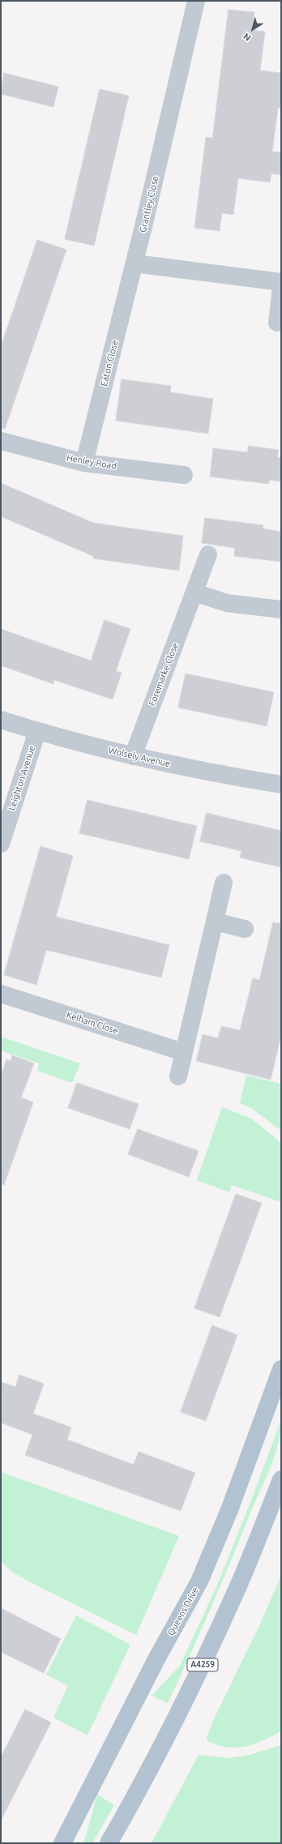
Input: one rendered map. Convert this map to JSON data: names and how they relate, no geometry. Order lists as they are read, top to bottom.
{
  "streets": {
    "main road": ["Queens Drive", "A4259"],
    "street": [
      "Grantley Close",
      "Eaton Close",
      "Henley Road",
      "Foremarke Close",
      "Wolsely Avenue",
      "Leighton Avenue",
      "Kelham Close"
    ]
  },
  "crossings": [
    ["Grantley Close", "Eaton Close"],
    ["Eaton Close", "Henley Road"],
    ["Foremarke Close", "Wolsely Avenue"],
    ["Wolsely Avenue", "Leighton Avenue"]
  ],
  "north": "bottom left"
}
